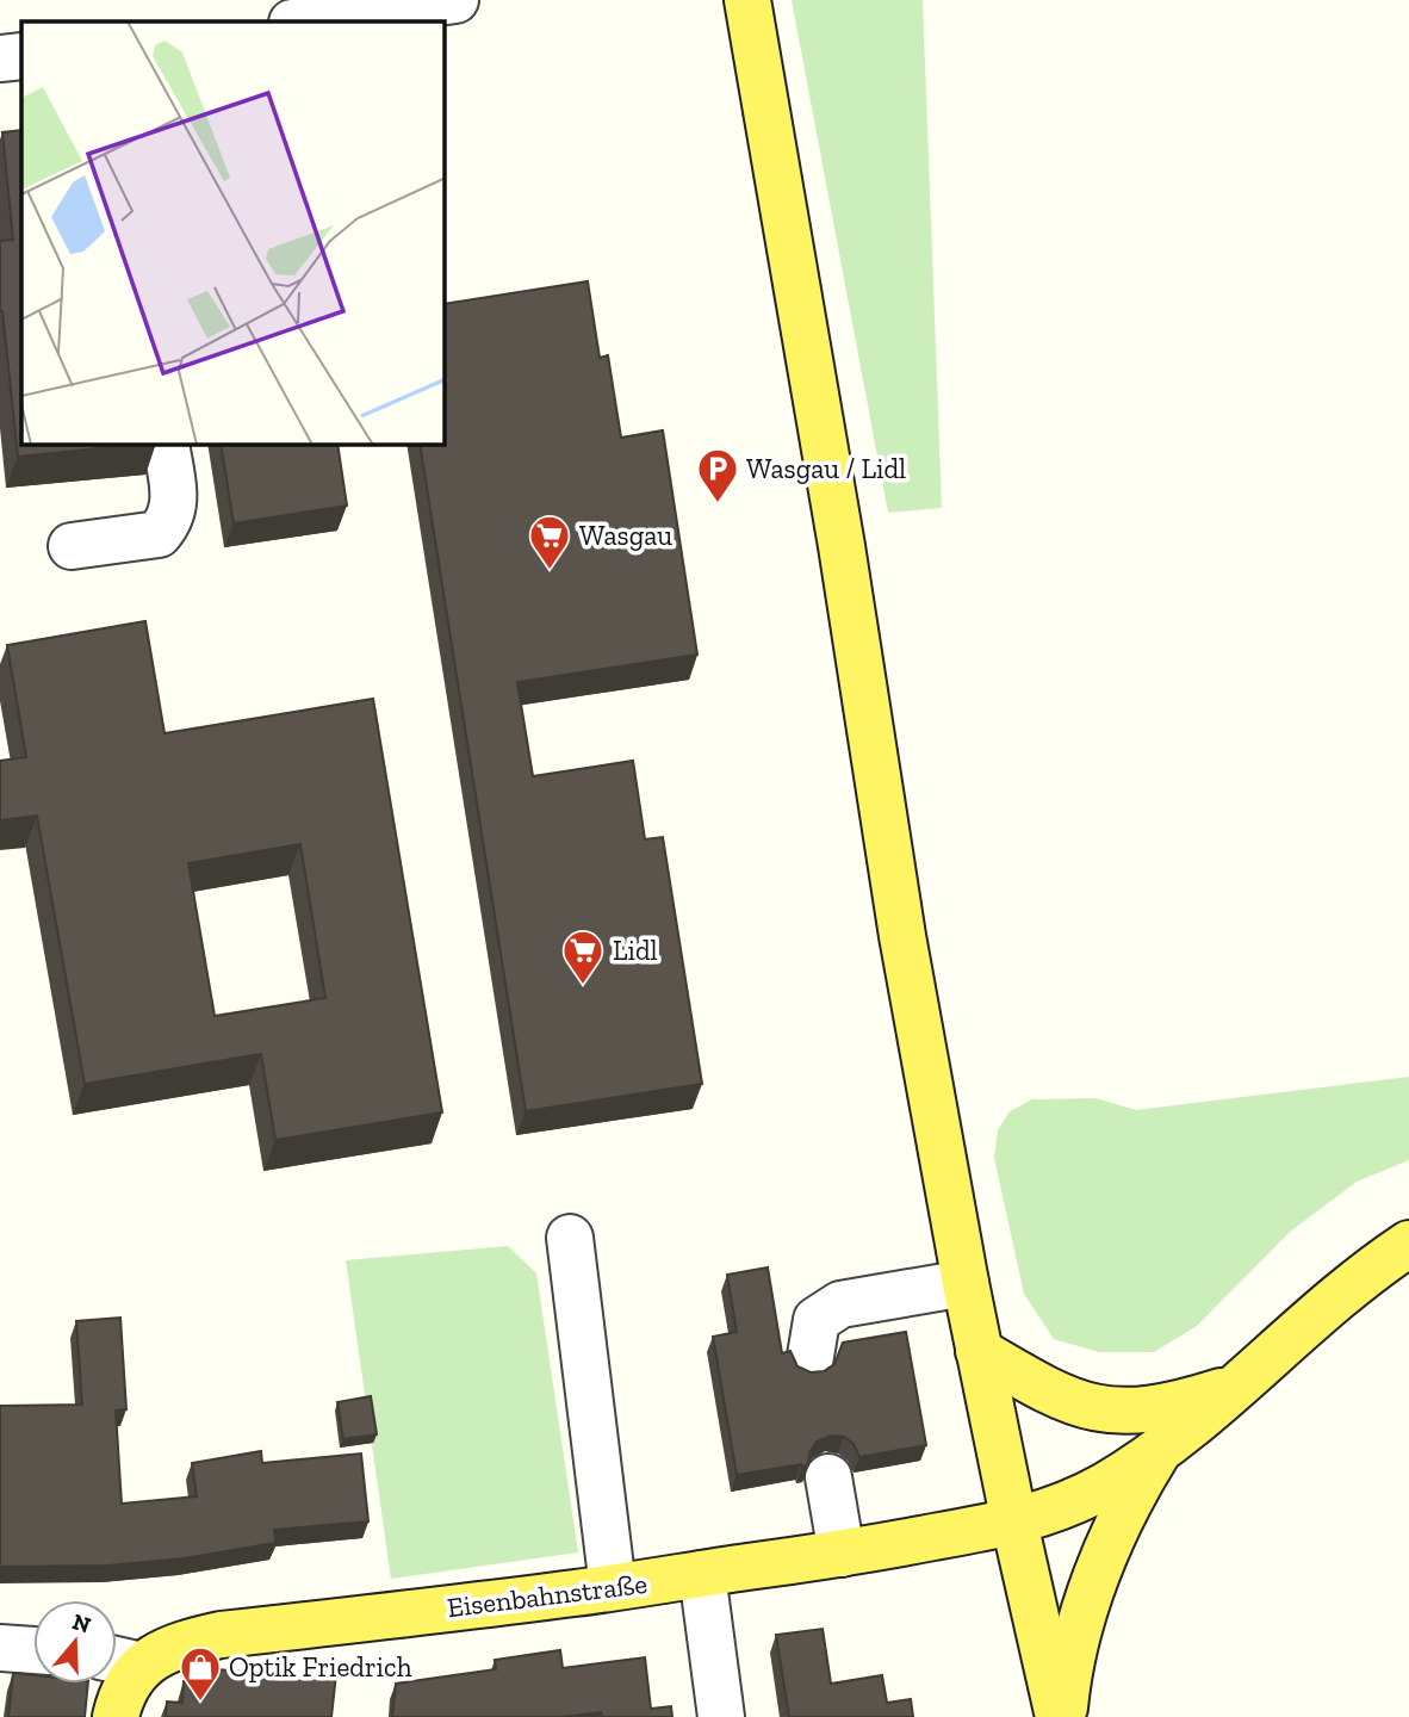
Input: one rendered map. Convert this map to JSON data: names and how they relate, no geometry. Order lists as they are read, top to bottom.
{
  "streets": {
    "main road": ["Eisenbahnstraße"]
  },
  "places": {
    "parking": ["Wasgau / Lidl"],
    "supermarket": ["Wasgau", "Lidl"],
    "shop": ["Optik Friedrich"]
  },
  "north": "top"
}
